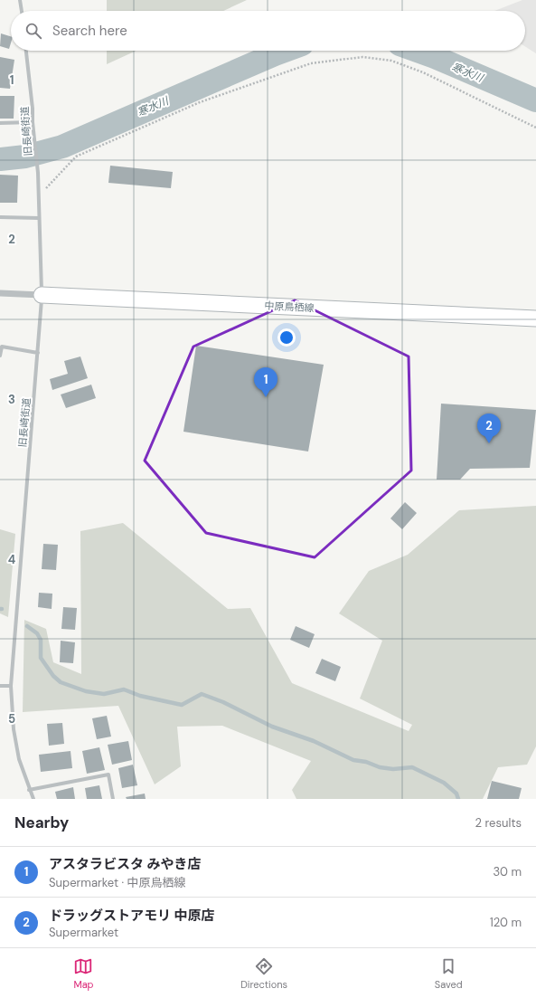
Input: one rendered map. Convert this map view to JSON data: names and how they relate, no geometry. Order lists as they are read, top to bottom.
{
  "streets": {
    "main road": ["中原鳥栖線"],
    "street": ["旧長崎街道"]
  },
  "crossings": [
    ["旧長崎街道", "中原鳥栖線"]
  ],
  "water": ["寒水川"],
  "page": {
    "search": "Search here",
    "pins": ["1", "2"],
    "heading": ["Nearby", "2 results"],
    "list": [
      {
        "mark": "1",
        "name": "アスタラビスタ みやき店",
        "note": "Supermarket · 中原鳥栖線",
        "value": "30 m"
      },
      {
        "mark": "2",
        "name": "ドラッグストアモリ 中原店",
        "note": "Supermarket",
        "value": "120 m"
      }
    ],
    "nav": ["Map", "Directions", "Saved"]
  },
  "grid": {
    "rows": [
      "1",
      "2",
      "3",
      "4",
      "5"
    ]
  }
}
